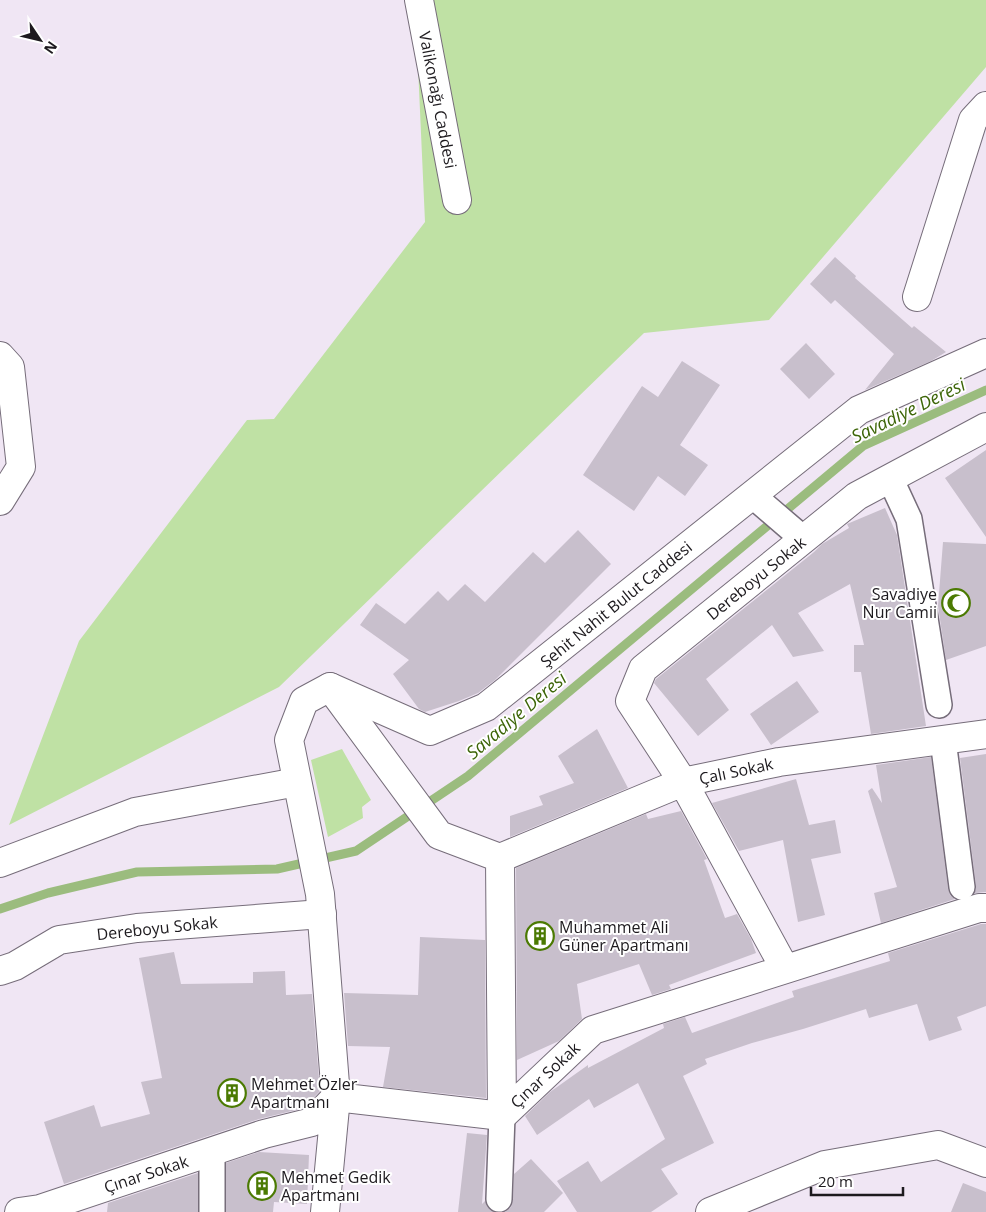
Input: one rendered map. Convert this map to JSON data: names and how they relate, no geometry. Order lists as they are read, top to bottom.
{
  "streets": {
    "street": [
      "Valikonağı Caddesi",
      "Dereboyu Sokak",
      "Şehit Nahit Bulut Caddesi",
      "Çalı Sokak",
      "Çınar Sokak"
    ]
  },
  "crossings": [
    ["Dereboyu Sokak", "Çalı Sokak"]
  ],
  "water": ["Savadiye Deresi"],
  "places": {
    "mosque": ["Savadiye Nur Camii"],
    "building": ["Muhammet Ali Güner Apartmanı", "Mehmet Özler Apartmanı", "Mehmet Gedik Apartmanı"]
  },
  "scale_bar": "20 m",
  "north": "bottom right"
}
